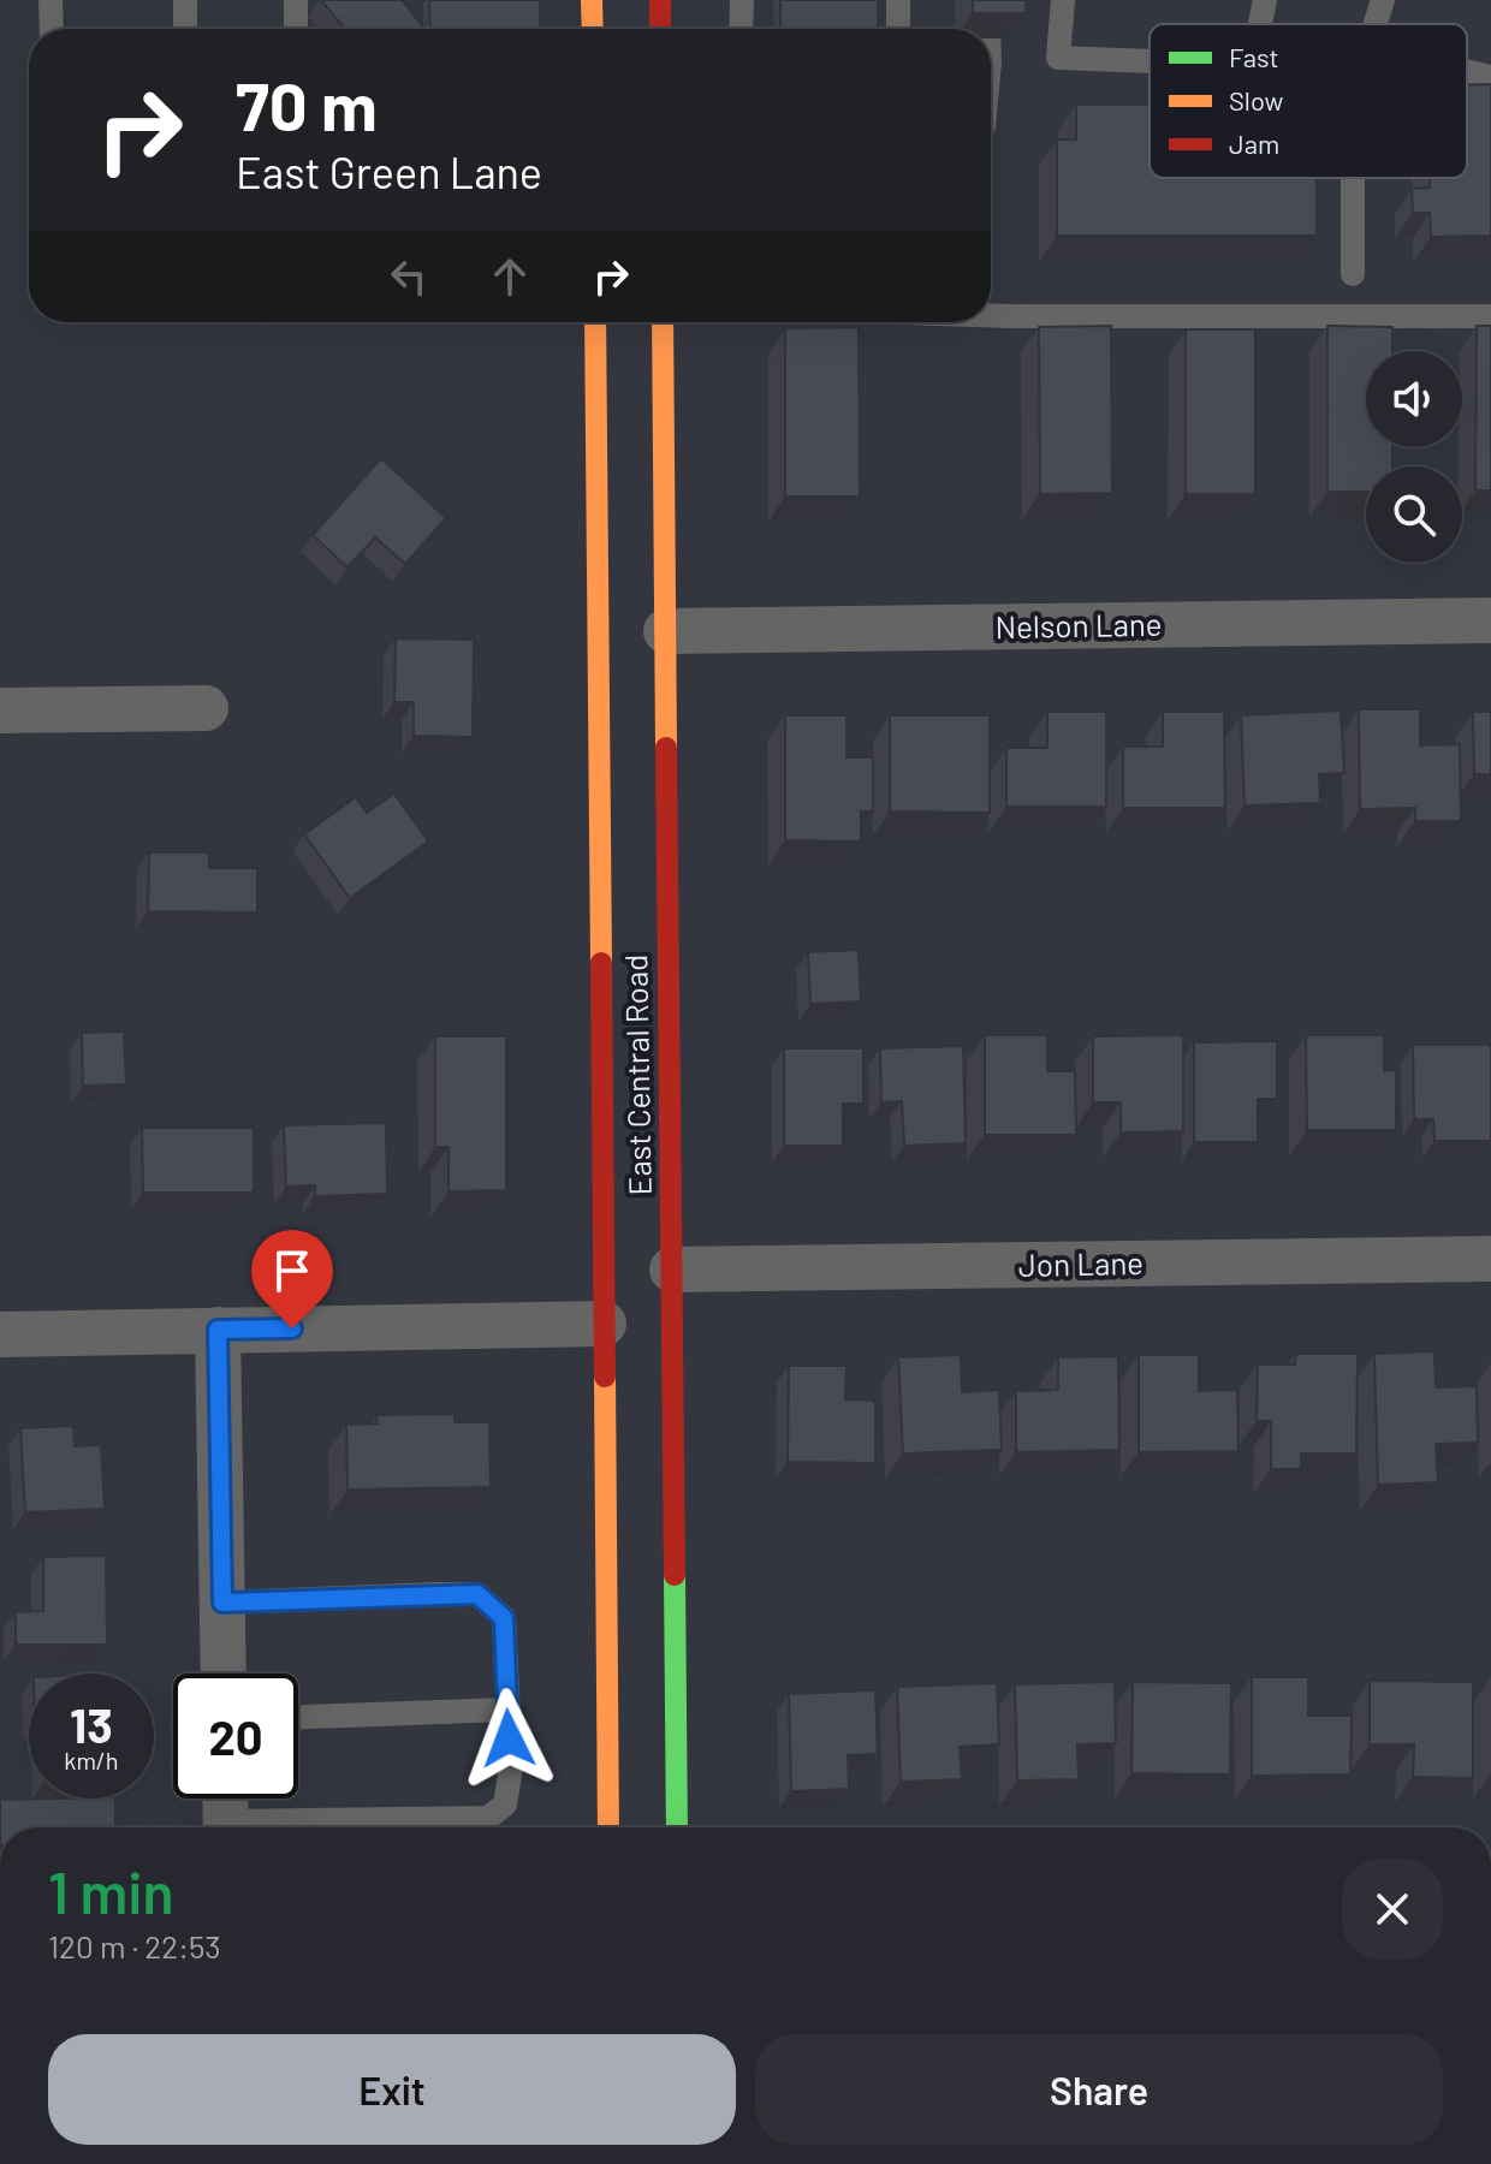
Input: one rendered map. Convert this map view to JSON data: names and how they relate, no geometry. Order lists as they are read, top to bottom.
{
  "streets": {
    "main road": ["East Central Road"],
    "street": ["Nelson Lane", "Jon Lane"]
  },
  "crossings": [
    ["Nelson Lane", "East Central Road"],
    ["East Central Road", "Jon Lane"]
  ],
  "legend": ["Fast", "Slow", "Jam"],
  "page": {
    "turn": ["70 m", "East Green Lane"],
    "speed": "13 km/h",
    "limit": "20",
    "heading": ["1 min", "120 m · 22:53"],
    "buttons": ["Exit", "Share"]
  }
}
